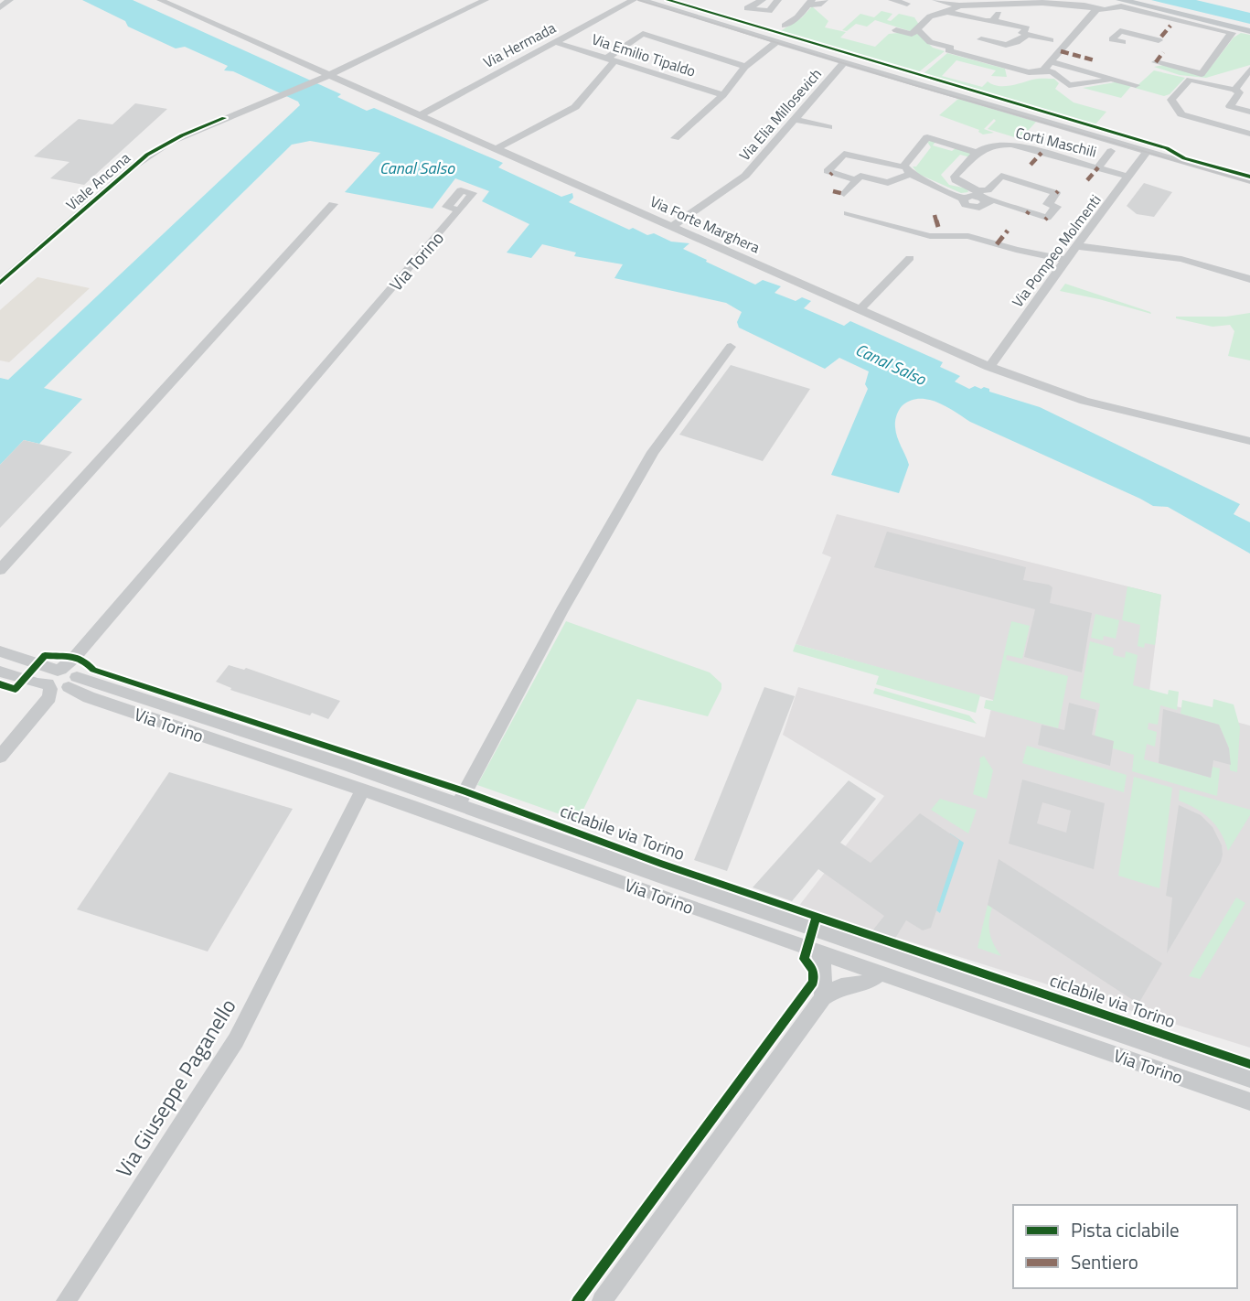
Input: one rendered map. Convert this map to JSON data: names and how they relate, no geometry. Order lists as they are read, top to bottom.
{
  "streets": {
    "street": [
      "Via Hermada",
      "Via Emilio Tipaldo",
      "Via Elia Millosevich",
      "Corti Maschili",
      "Viale Ancona",
      "Via Forte Marghera",
      "Via Pompeo Molmenti",
      "Via Torino",
      "Via Giuseppe Paganello"
    ],
    "cycle path": ["ciclabile via Torino"]
  },
  "crossings": [
    ["Via Hermada", "Via Emilio Tipaldo"],
    ["Via Hermada", "Via Forte Marghera"],
    ["Via Elia Millosevich", "Via Forte Marghera"],
    ["Corti Maschili", "Via Pompeo Molmenti"],
    ["Viale Ancona", "Via Forte Marghera"],
    ["Via Forte Marghera", "Via Pompeo Molmenti"],
    ["Via Torino", "Via Giuseppe Paganello"]
  ],
  "water": ["Canal Salso"],
  "legend": ["Pista ciclabile", "Sentiero"]
}
